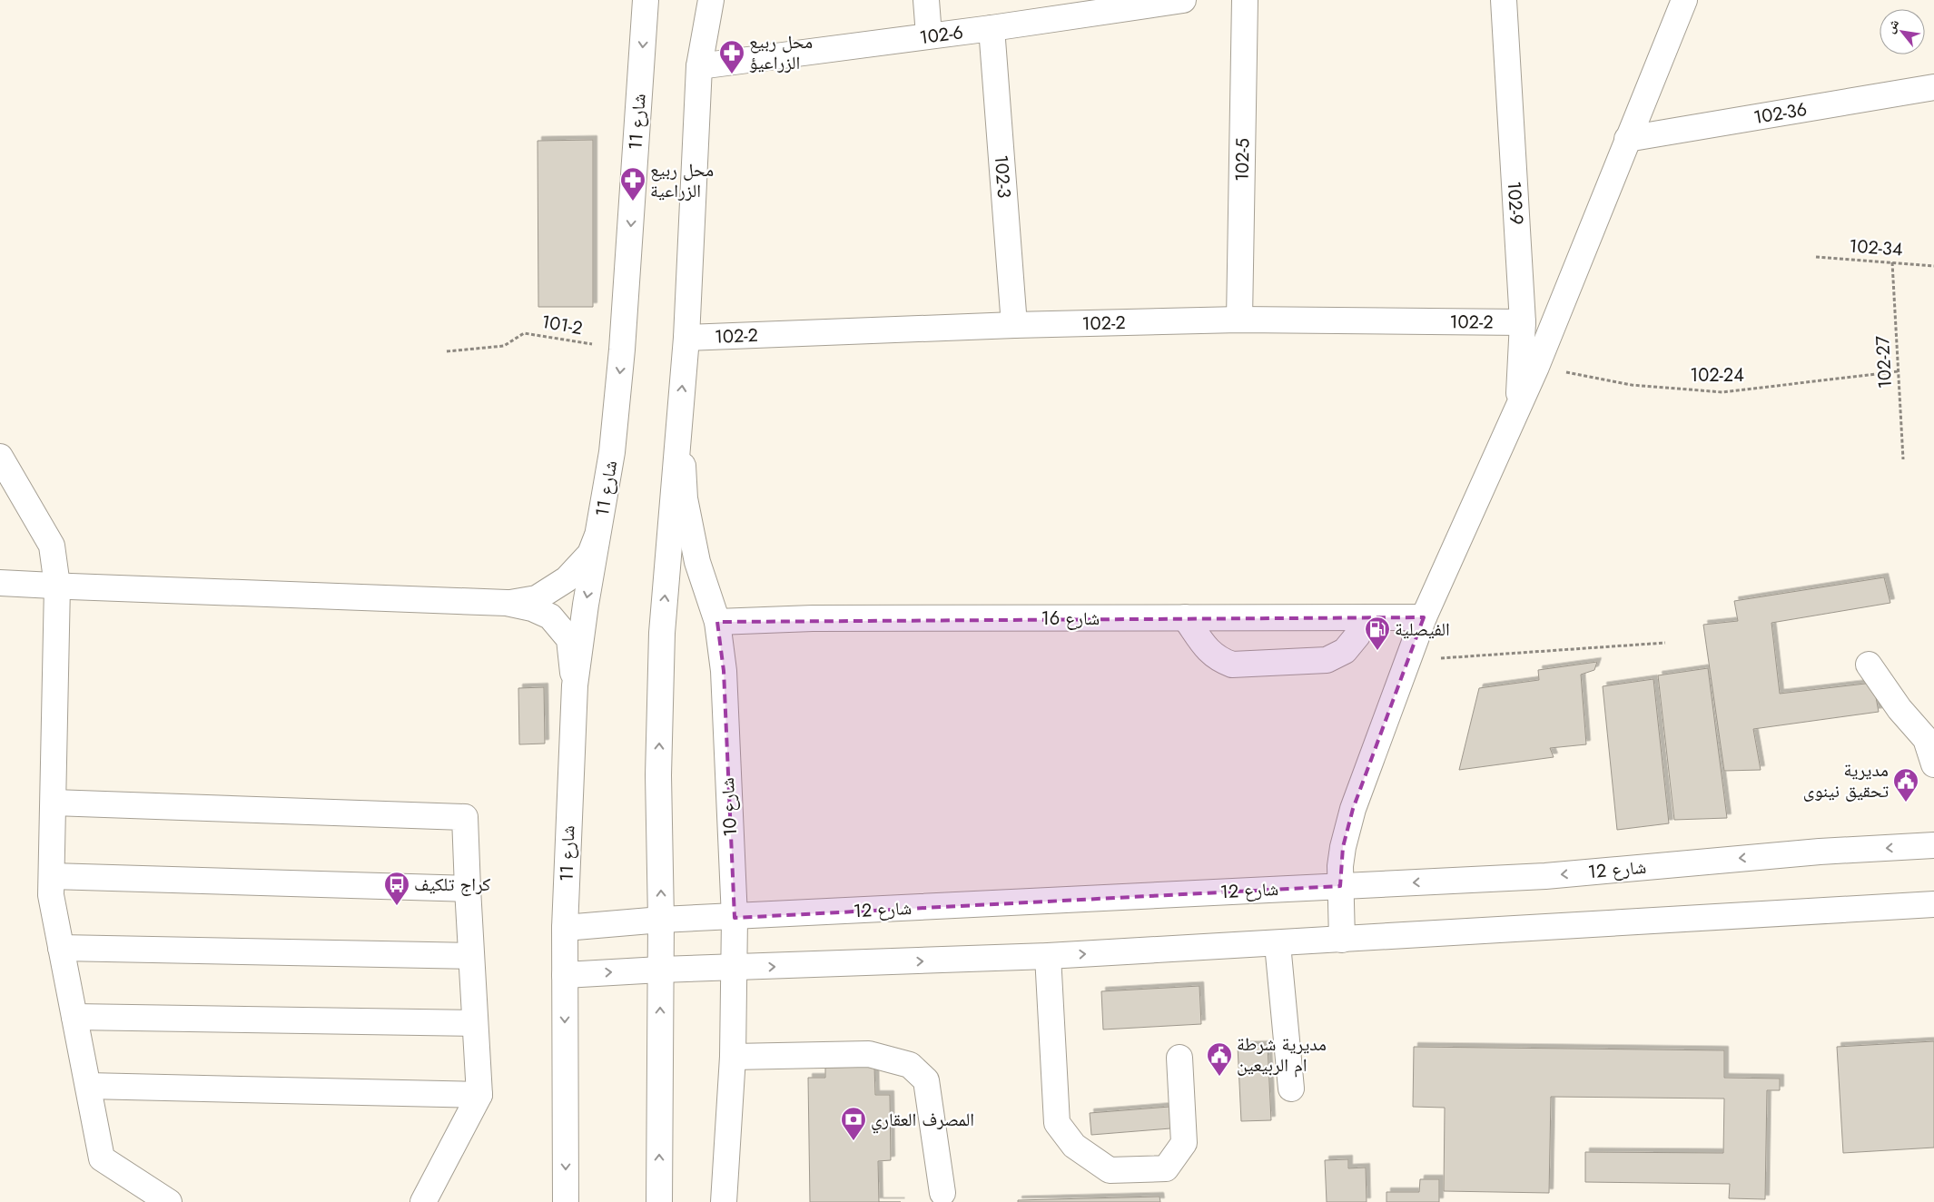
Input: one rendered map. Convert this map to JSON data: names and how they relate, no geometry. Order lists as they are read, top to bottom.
{
  "streets": {
    "street": [
      "102-6",
      "102-36",
      "شارع 11",
      "102-5",
      "102-3",
      "102-9",
      "102-2",
      "شارع 16",
      "شارع 10",
      "شارع 12"
    ],
    "path": [
      "102-34",
      "101-2",
      "102-27",
      "102-24"
    ]
  },
  "crossings": [
    ["102-6", "102-3"],
    ["شارع 11", "101-2"],
    ["شارع 11", "شارع 12"],
    ["102-5", "102-2"],
    ["102-3", "102-2"],
    ["102-9", "102-2"],
    ["102-34", "102-27"],
    ["102-27", "102-24"],
    ["شارع 16", "شارع 10"],
    ["شارع 10", "شارع 12"]
  ],
  "places": {
    "pharmacy": ["محل ربيع الزراعيؤ", "محل ربيع الزراعية"],
    "fuel station": ["الفيصلية"],
    "public building": ["مديرية تحقيق نينوى", "مديرية شرطة ام الربيعين"],
    "bus stop": ["كراج تلكيف"],
    "bank": ["المصرف العقاري"]
  },
  "north": "top left"
}
